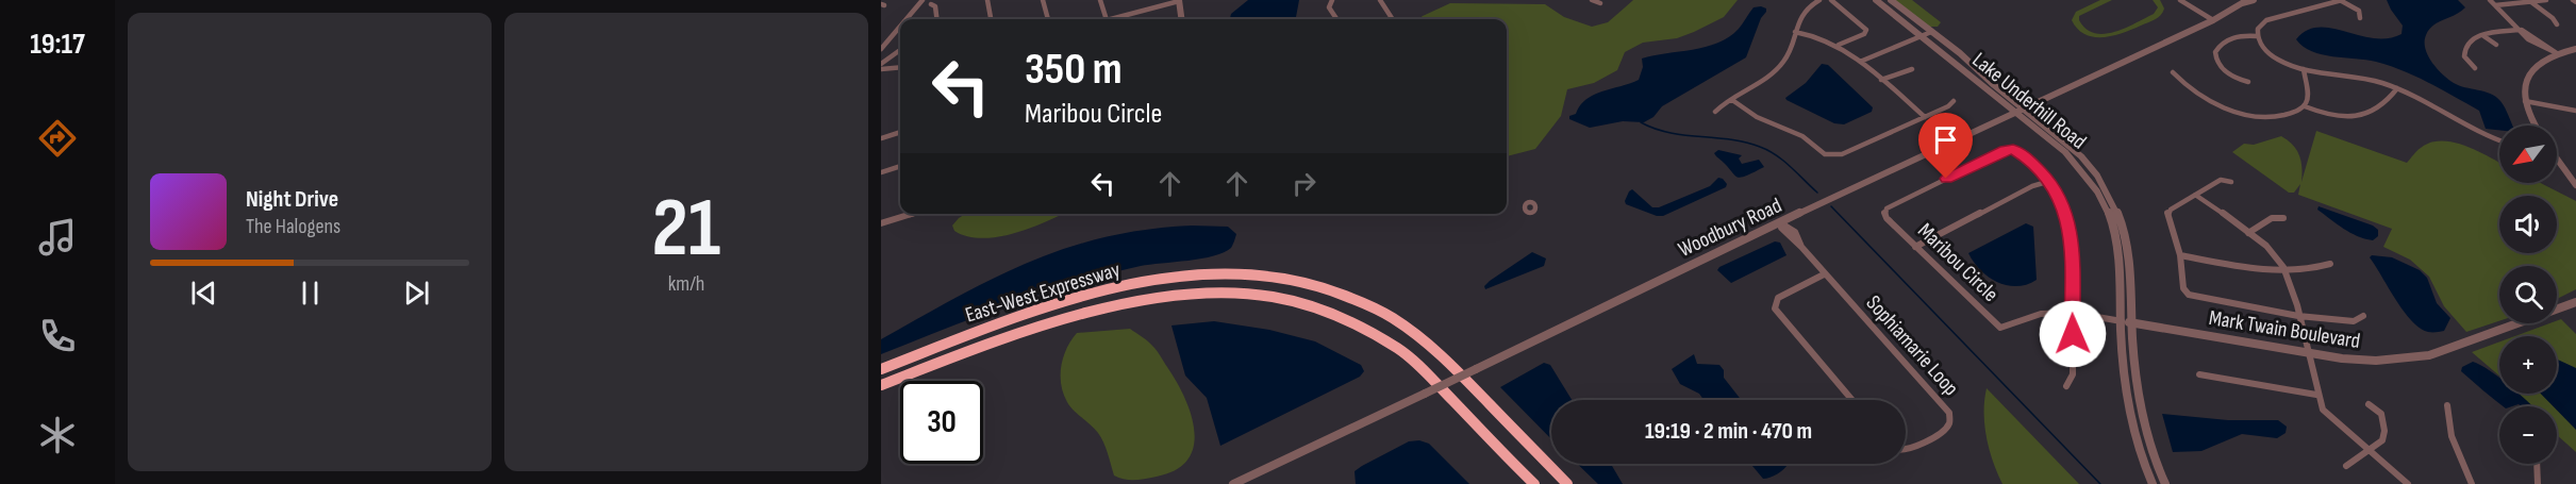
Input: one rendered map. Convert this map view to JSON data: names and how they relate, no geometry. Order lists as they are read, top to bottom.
{
  "streets": {
    "highway": ["East-West Expressway"],
    "street": [
      "Lake Underhill Road",
      "Woodbury Road",
      "Maribou Circle",
      "Mark Twain Boulevard",
      "Sophiamarie Loop"
    ]
  },
  "crossings": [
    ["Lake Underhill Road", "Woodbury Road"],
    ["Lake Underhill Road", "Maribou Circle"],
    ["Lake Underhill Road", "Mark Twain Boulevard"],
    ["Woodbury Road", "Sophiamarie Loop"],
    ["Maribou Circle", "Mark Twain Boulevard"]
  ],
  "north": "bottom left",
  "page": {
    "tabs": "19:17",
    "tile": ["21", "km/h"],
    "turn": ["350 m", "Maribou Circle"],
    "map_buttons": ["+", "−"],
    "song": ["Night Drive", "The Halogens"],
    "limit": "30",
    "trip": "19:19 · 2 min · 470 m"
  }
}
